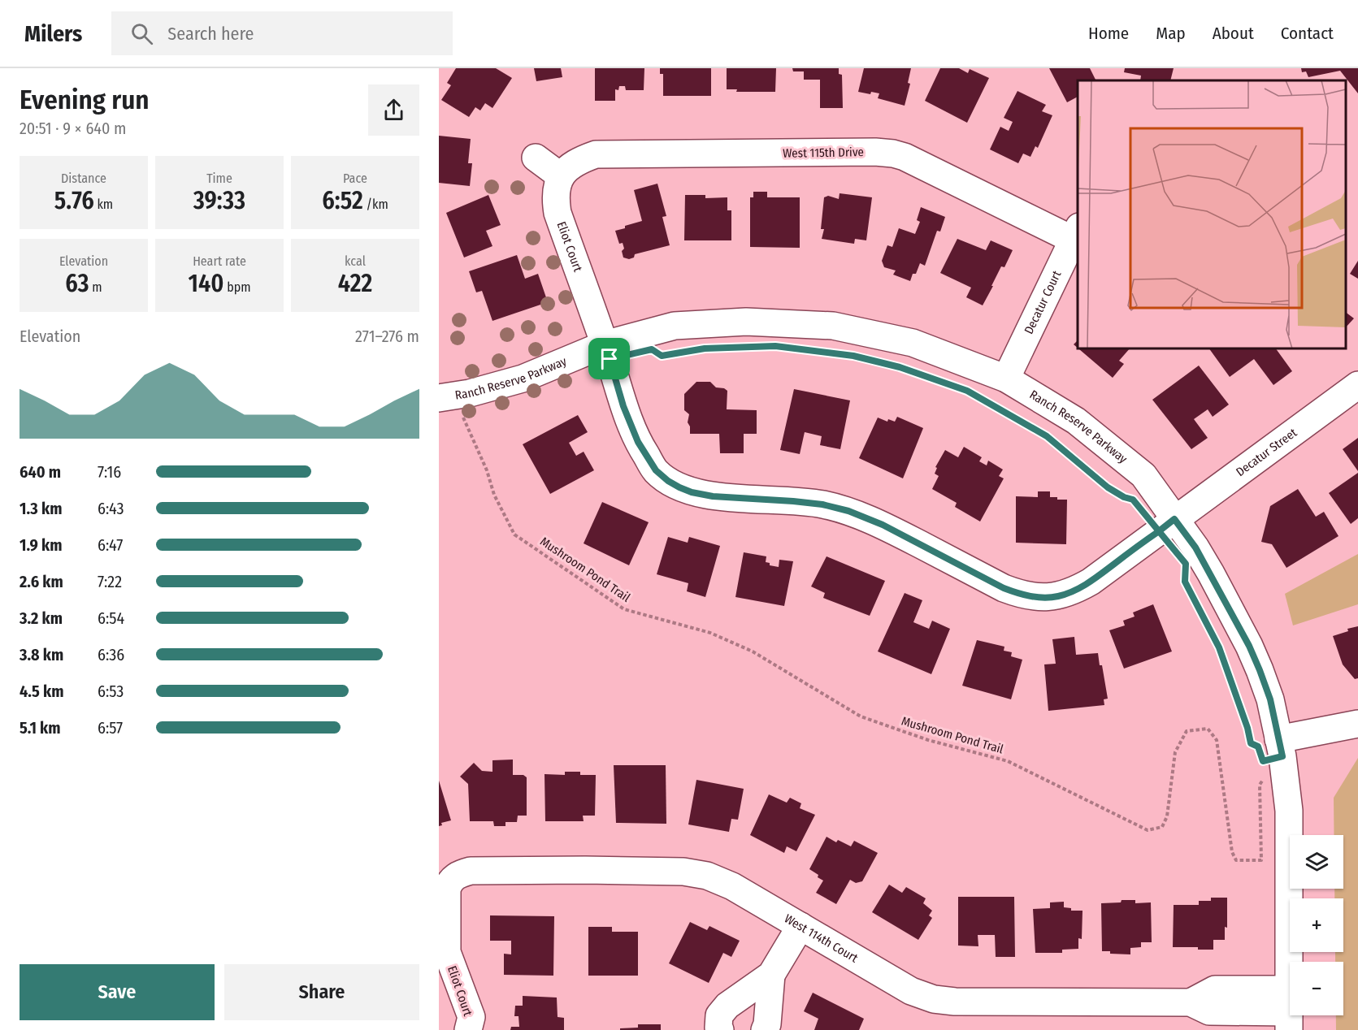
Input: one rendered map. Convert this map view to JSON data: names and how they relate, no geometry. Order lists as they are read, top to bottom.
{
  "streets": {
    "street": [
      "West 115th Drive",
      "Eliot Court",
      "Decatur Court",
      "Ranch Reserve Parkway",
      "Decatur Street",
      "West 114th Court"
    ],
    "path": ["Mushroom Pond Trail"]
  },
  "crossings": [
    ["West 115th Drive", "Eliot Court"],
    ["West 115th Drive", "Decatur Court"],
    ["Eliot Court", "Ranch Reserve Parkway"],
    ["Eliot Court", "Decatur Street"],
    ["Eliot Court", "West 114th Court"],
    ["Decatur Court", "Ranch Reserve Parkway"],
    ["Ranch Reserve Parkway", "Decatur Street"],
    ["Ranch Reserve Parkway", "West 114th Court"]
  ],
  "page": {
    "header": "Milers",
    "search": "Search here",
    "nav": [
      "Home",
      "Map",
      "About",
      "Contact"
    ],
    "heading": ["Evening run", "20:51 · 9 × 640 m"],
    "stats": [
      ["Distance", "5.76 km"],
      ["Time", "39:33"],
      ["Pace", "6:52 /km"],
      ["Elevation", "63 m"],
      ["Heart rate", "140 bpm"],
      ["kcal", "422"]
    ],
    "chart": ["Elevation", "271–276 m"],
    "list": [
      {
        "name": "640 m",
        "note": "7:16"
      },
      {
        "name": "1.3 km",
        "note": "6:43"
      },
      {
        "name": "1.9 km",
        "note": "6:47"
      },
      {
        "name": "2.6 km",
        "note": "7:22"
      },
      {
        "name": "3.2 km",
        "note": "6:54"
      },
      {
        "name": "3.8 km",
        "note": "6:36"
      },
      {
        "name": "4.5 km",
        "note": "6:53"
      },
      {
        "name": "5.1 km",
        "note": "6:57"
      }
    ],
    "map_buttons": ["+", "−"],
    "buttons": ["Save", "Share"]
  }
}
